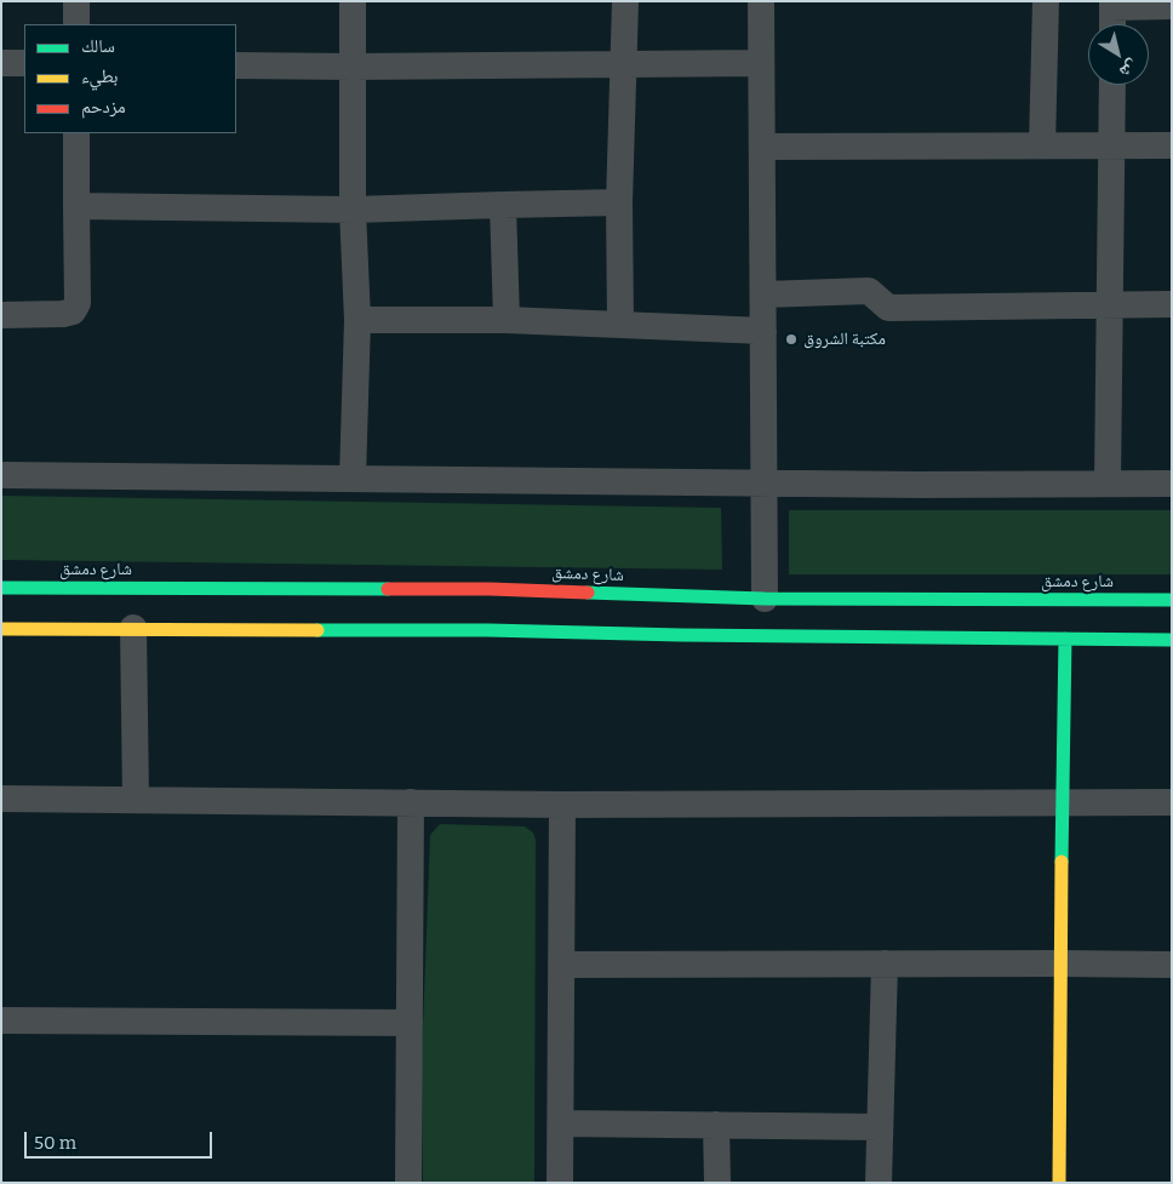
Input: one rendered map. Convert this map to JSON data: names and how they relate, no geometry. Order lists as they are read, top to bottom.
{
  "streets": {
    "main road": ["شارع دمشق"]
  },
  "places": ["مكتبة الشروق"],
  "legend": ["سالك", "بطيء", "مزدحم"],
  "scale_bar": "50 m",
  "north": "bottom right"
}
